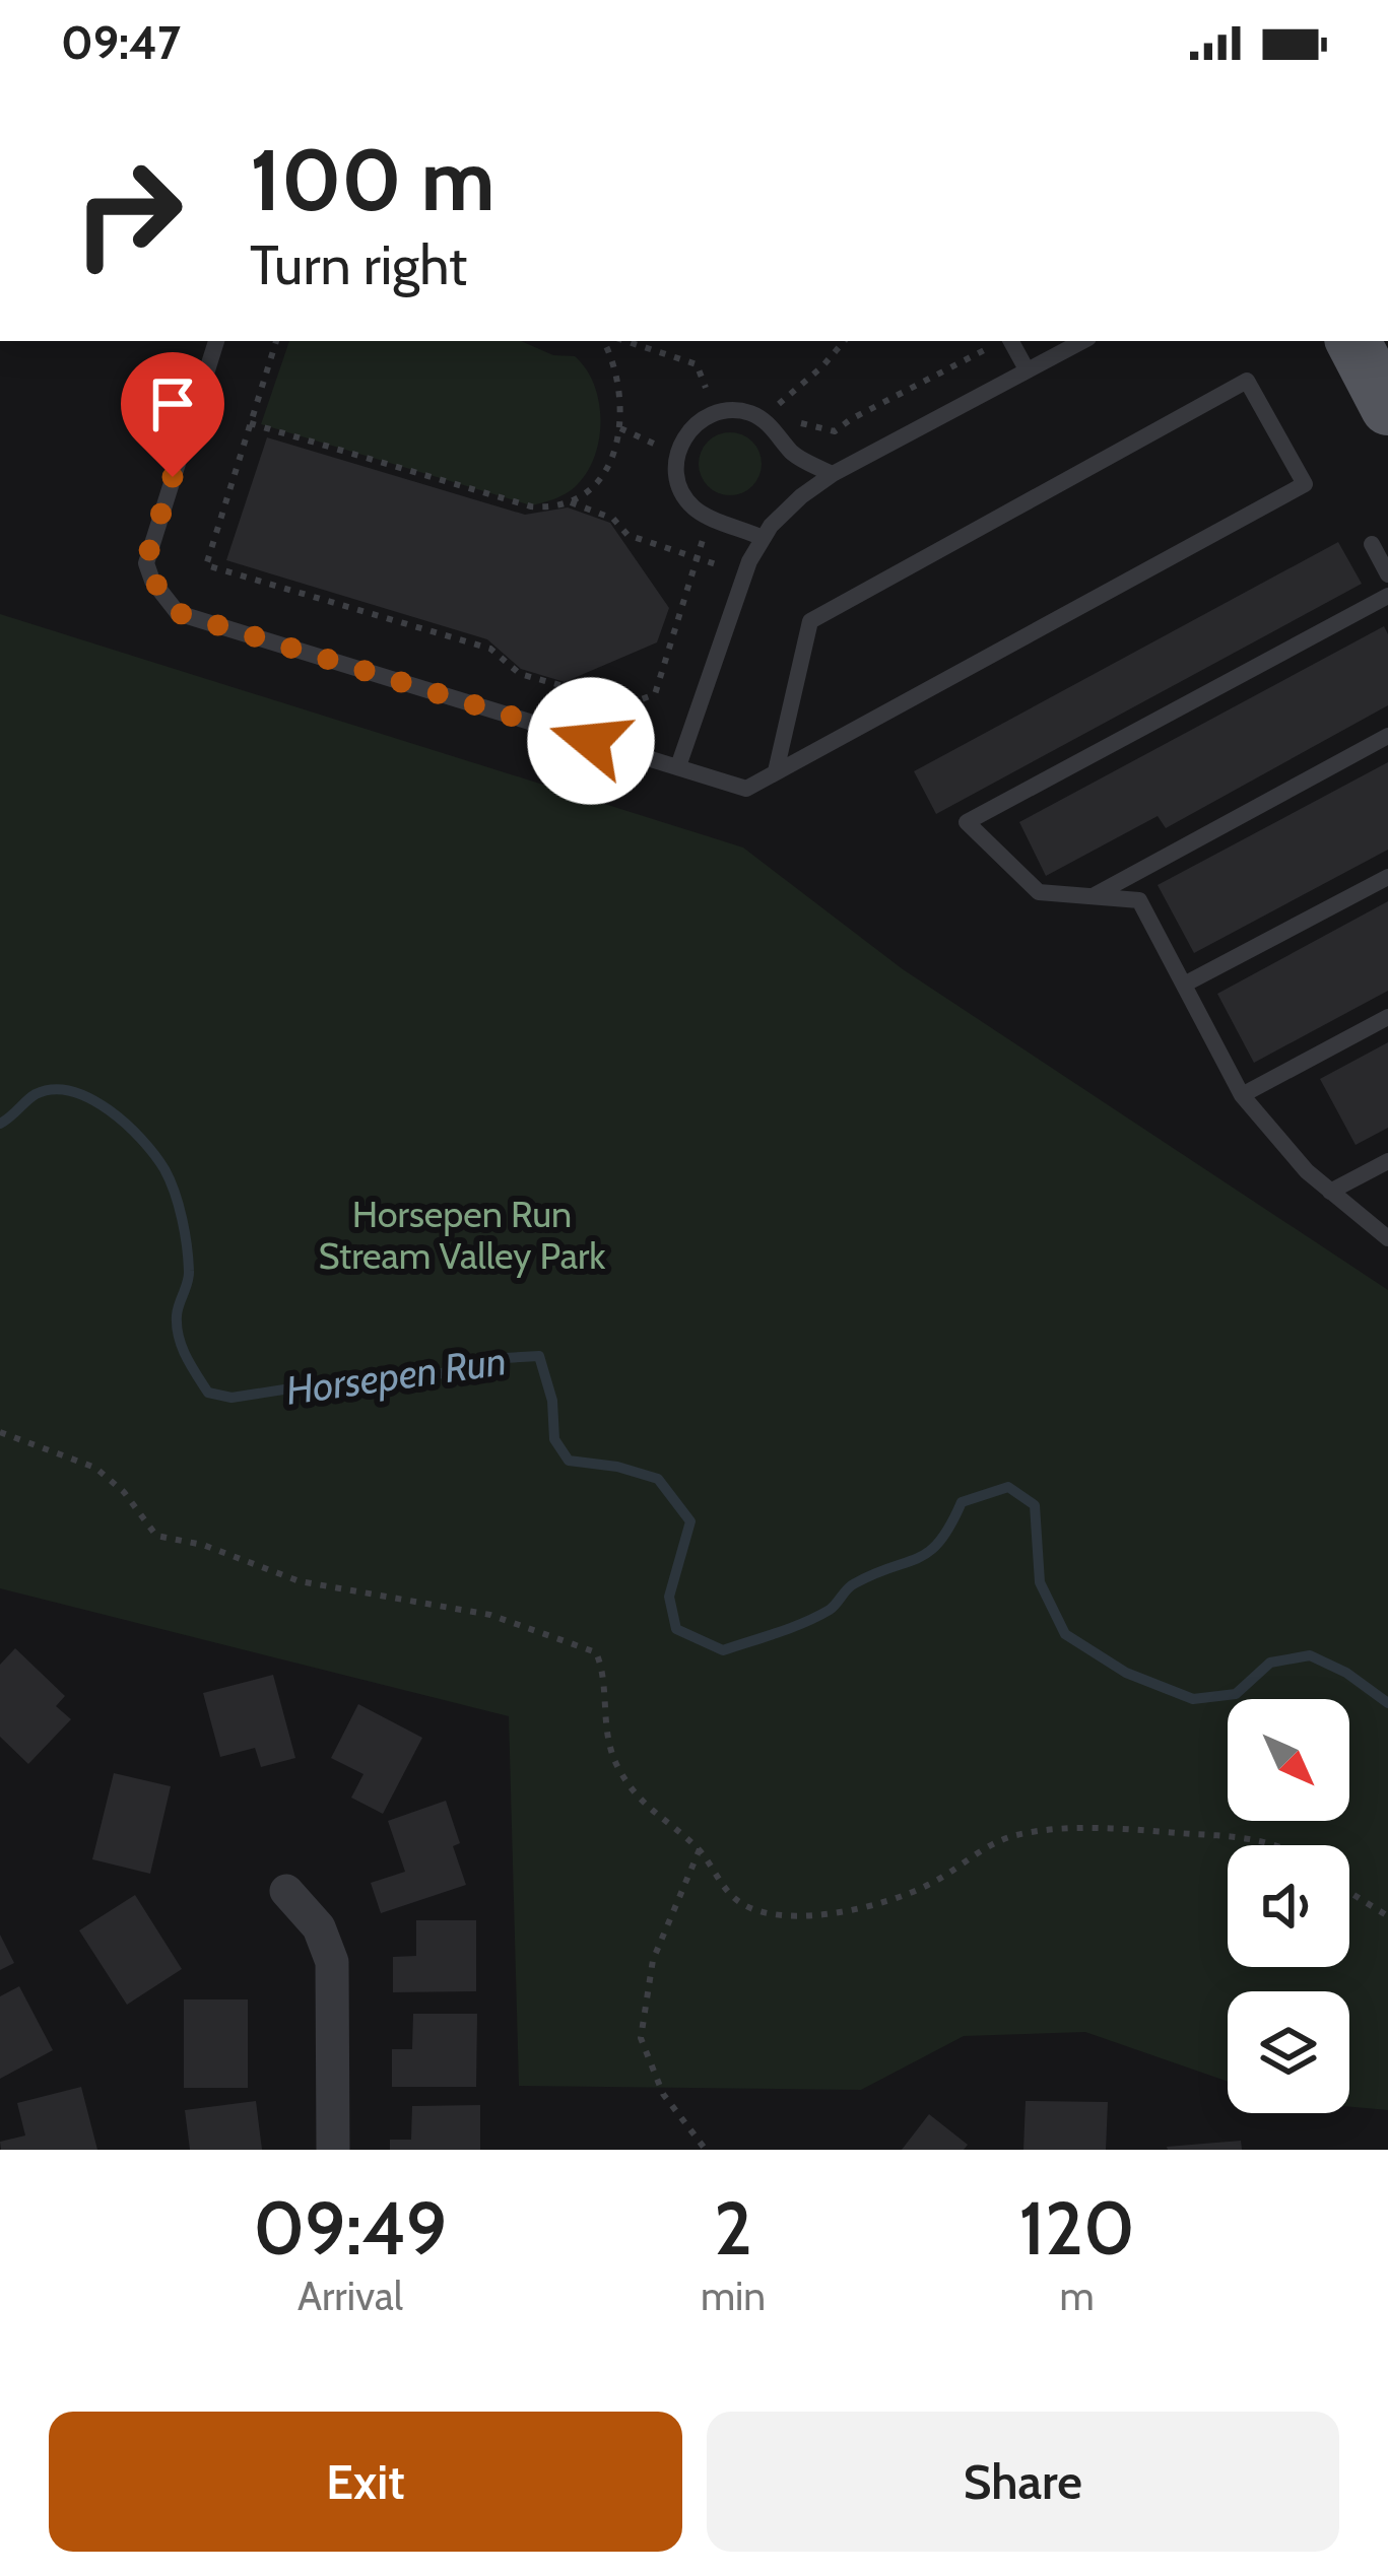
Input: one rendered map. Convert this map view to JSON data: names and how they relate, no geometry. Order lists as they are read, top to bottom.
{
  "water": ["Horsepen Run"],
  "parks": ["Horsepen Run Stream Valley Park"],
  "north": "bottom right",
  "page": {
    "status": "09:47",
    "turn": ["100 m", "Turn right"],
    "eta": [
      "09:49",
      "Arrival",
      "2",
      "min",
      "120",
      "m"
    ],
    "buttons": ["Exit", "Share"]
  }
}
